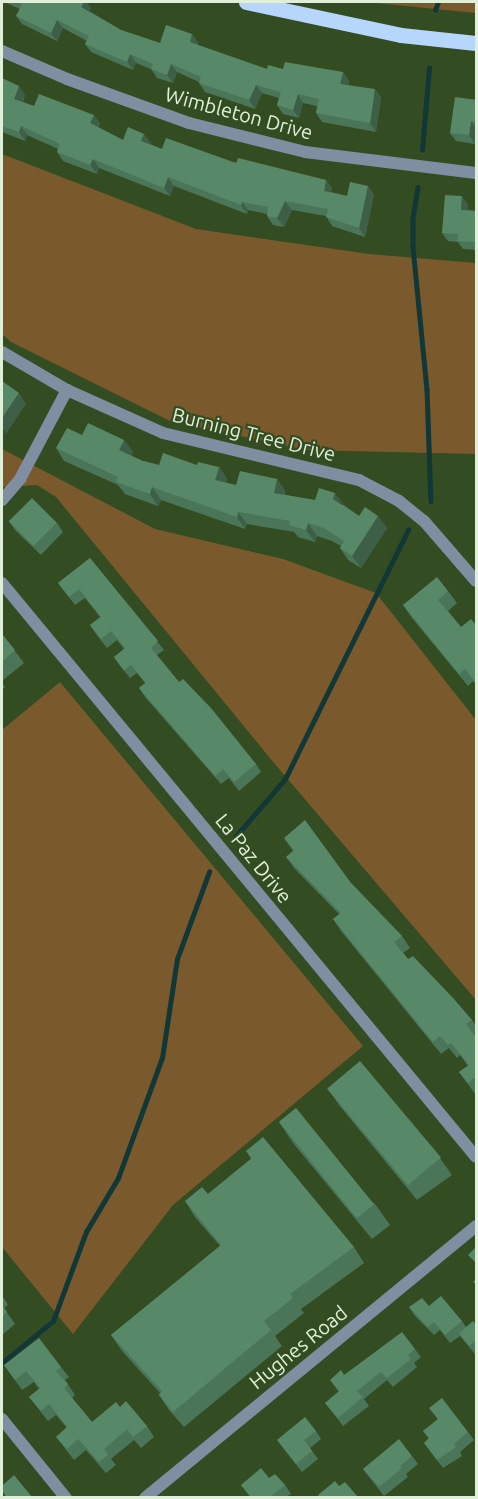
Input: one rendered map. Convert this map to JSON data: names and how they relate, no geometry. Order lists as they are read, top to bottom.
{
  "streets": {
    "street": [
      "Wimbleton Drive",
      "Burning Tree Drive",
      "La Paz Drive",
      "Hughes Road"
    ]
  }
}
